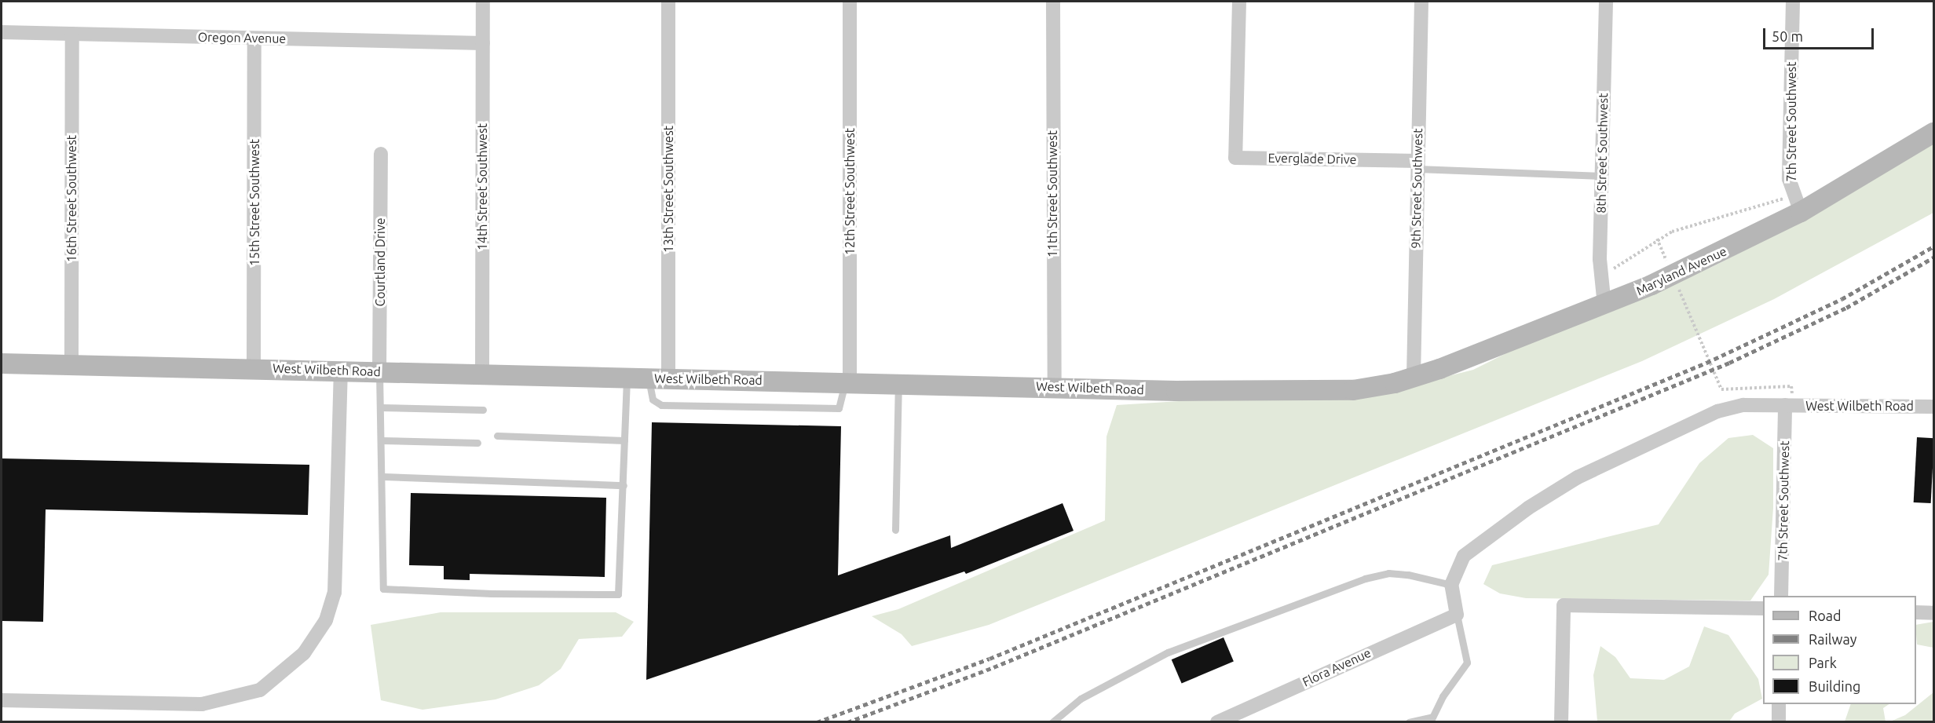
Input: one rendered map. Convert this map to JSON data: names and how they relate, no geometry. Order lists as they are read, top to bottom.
{
  "streets": {
    "main road": ["Maryland Avenue", "West Wilbeth Road"],
    "street": [
      "Oregon Avenue",
      "7th Street Southwest",
      "8th Street Southwest",
      "Everglade Drive",
      "14th Street Southwest",
      "9th Street Southwest",
      "13th Street Southwest",
      "12th Street Southwest",
      "11th Street Southwest",
      "16th Street Southwest",
      "15th Street Southwest",
      "Courtland Drive",
      "Flora Avenue"
    ]
  },
  "crossings": [
    ["Oregon Avenue", "14th Street Southwest"],
    ["Oregon Avenue", "16th Street Southwest"],
    ["Oregon Avenue", "15th Street Southwest"],
    ["7th Street Southwest", "Maryland Avenue"],
    ["7th Street Southwest", "West Wilbeth Road"],
    ["8th Street Southwest", "Maryland Avenue"],
    ["Everglade Drive", "9th Street Southwest"],
    ["14th Street Southwest", "West Wilbeth Road"],
    ["9th Street Southwest", "Maryland Avenue"],
    ["9th Street Southwest", "West Wilbeth Road"],
    ["13th Street Southwest", "West Wilbeth Road"],
    ["12th Street Southwest", "West Wilbeth Road"],
    ["11th Street Southwest", "West Wilbeth Road"],
    ["16th Street Southwest", "West Wilbeth Road"],
    ["15th Street Southwest", "West Wilbeth Road"],
    ["Courtland Drive", "West Wilbeth Road"],
    ["Maryland Avenue", "West Wilbeth Road"]
  ],
  "legend": [
    "Road",
    "Railway",
    "Park",
    "Building"
  ],
  "scale_bar": "50 m"
}
